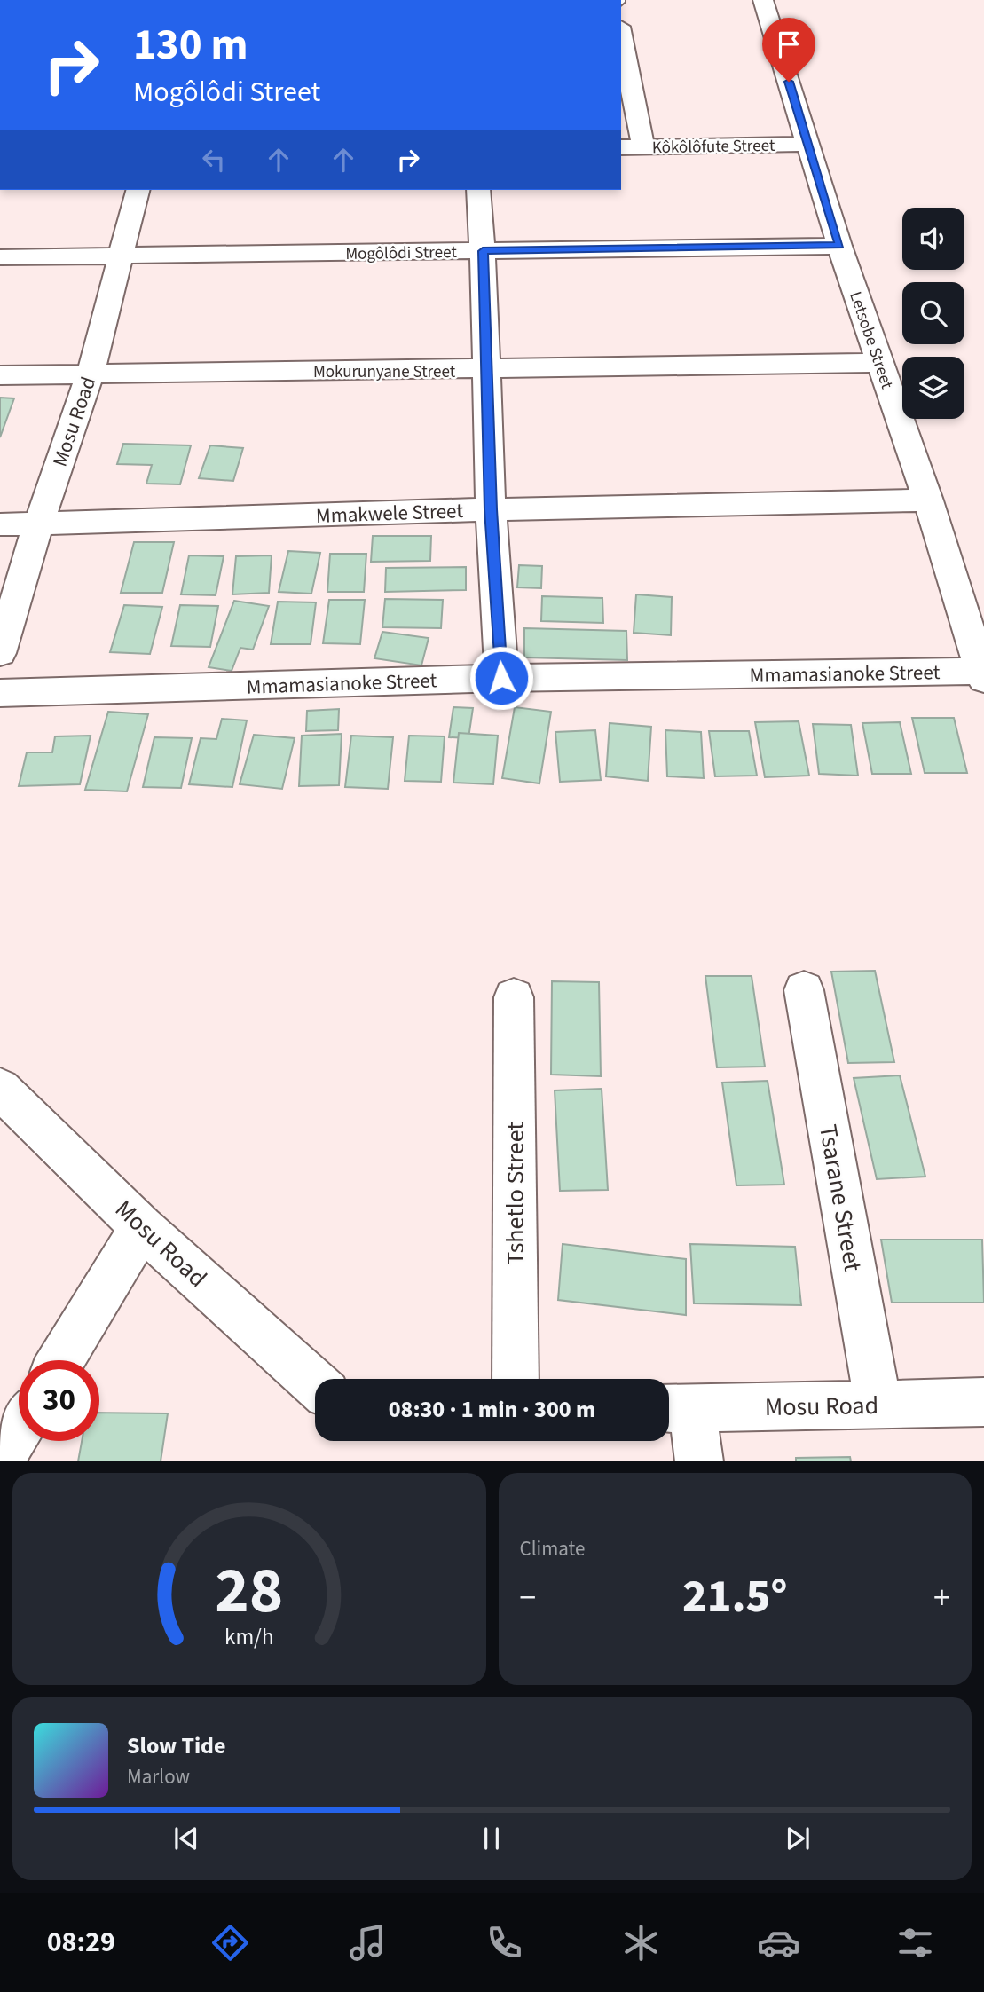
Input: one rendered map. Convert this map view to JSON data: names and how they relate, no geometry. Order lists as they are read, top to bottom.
{
  "streets": {
    "street": [
      "Kôkôlôfute Street",
      "Mogôlôdi Street",
      "Letsobe Street",
      "Mokurunyane Street",
      "Mosu Road",
      "Mmakwele Street",
      "Mmamasianoke Street",
      "Tshetlo Street",
      "Tsarane Street"
    ]
  },
  "crossings": [
    ["Kôkôlôfute Street", "Letsobe Street"],
    ["Mogôlôdi Street", "Letsobe Street"],
    ["Mogôlôdi Street", "Mosu Road"],
    ["Letsobe Street", "Mokurunyane Street"],
    ["Letsobe Street", "Mmakwele Street"],
    ["Letsobe Street", "Mmamasianoke Street"],
    ["Mokurunyane Street", "Mosu Road"],
    ["Mosu Road", "Mmakwele Street"],
    ["Mosu Road", "Tsarane Street"]
  ],
  "page": {
    "turn": ["130 m", "Mogôlôdi Street"],
    "limit": "30",
    "trip": "08:30 · 1 min · 300 m",
    "tile": "Climate",
    "heat": ["−", "21.5°", "+"],
    "song": ["Slow Tide", "Marlow"],
    "tabs": "08:29",
    "gauge": ["28", "km/h"]
  }
}
